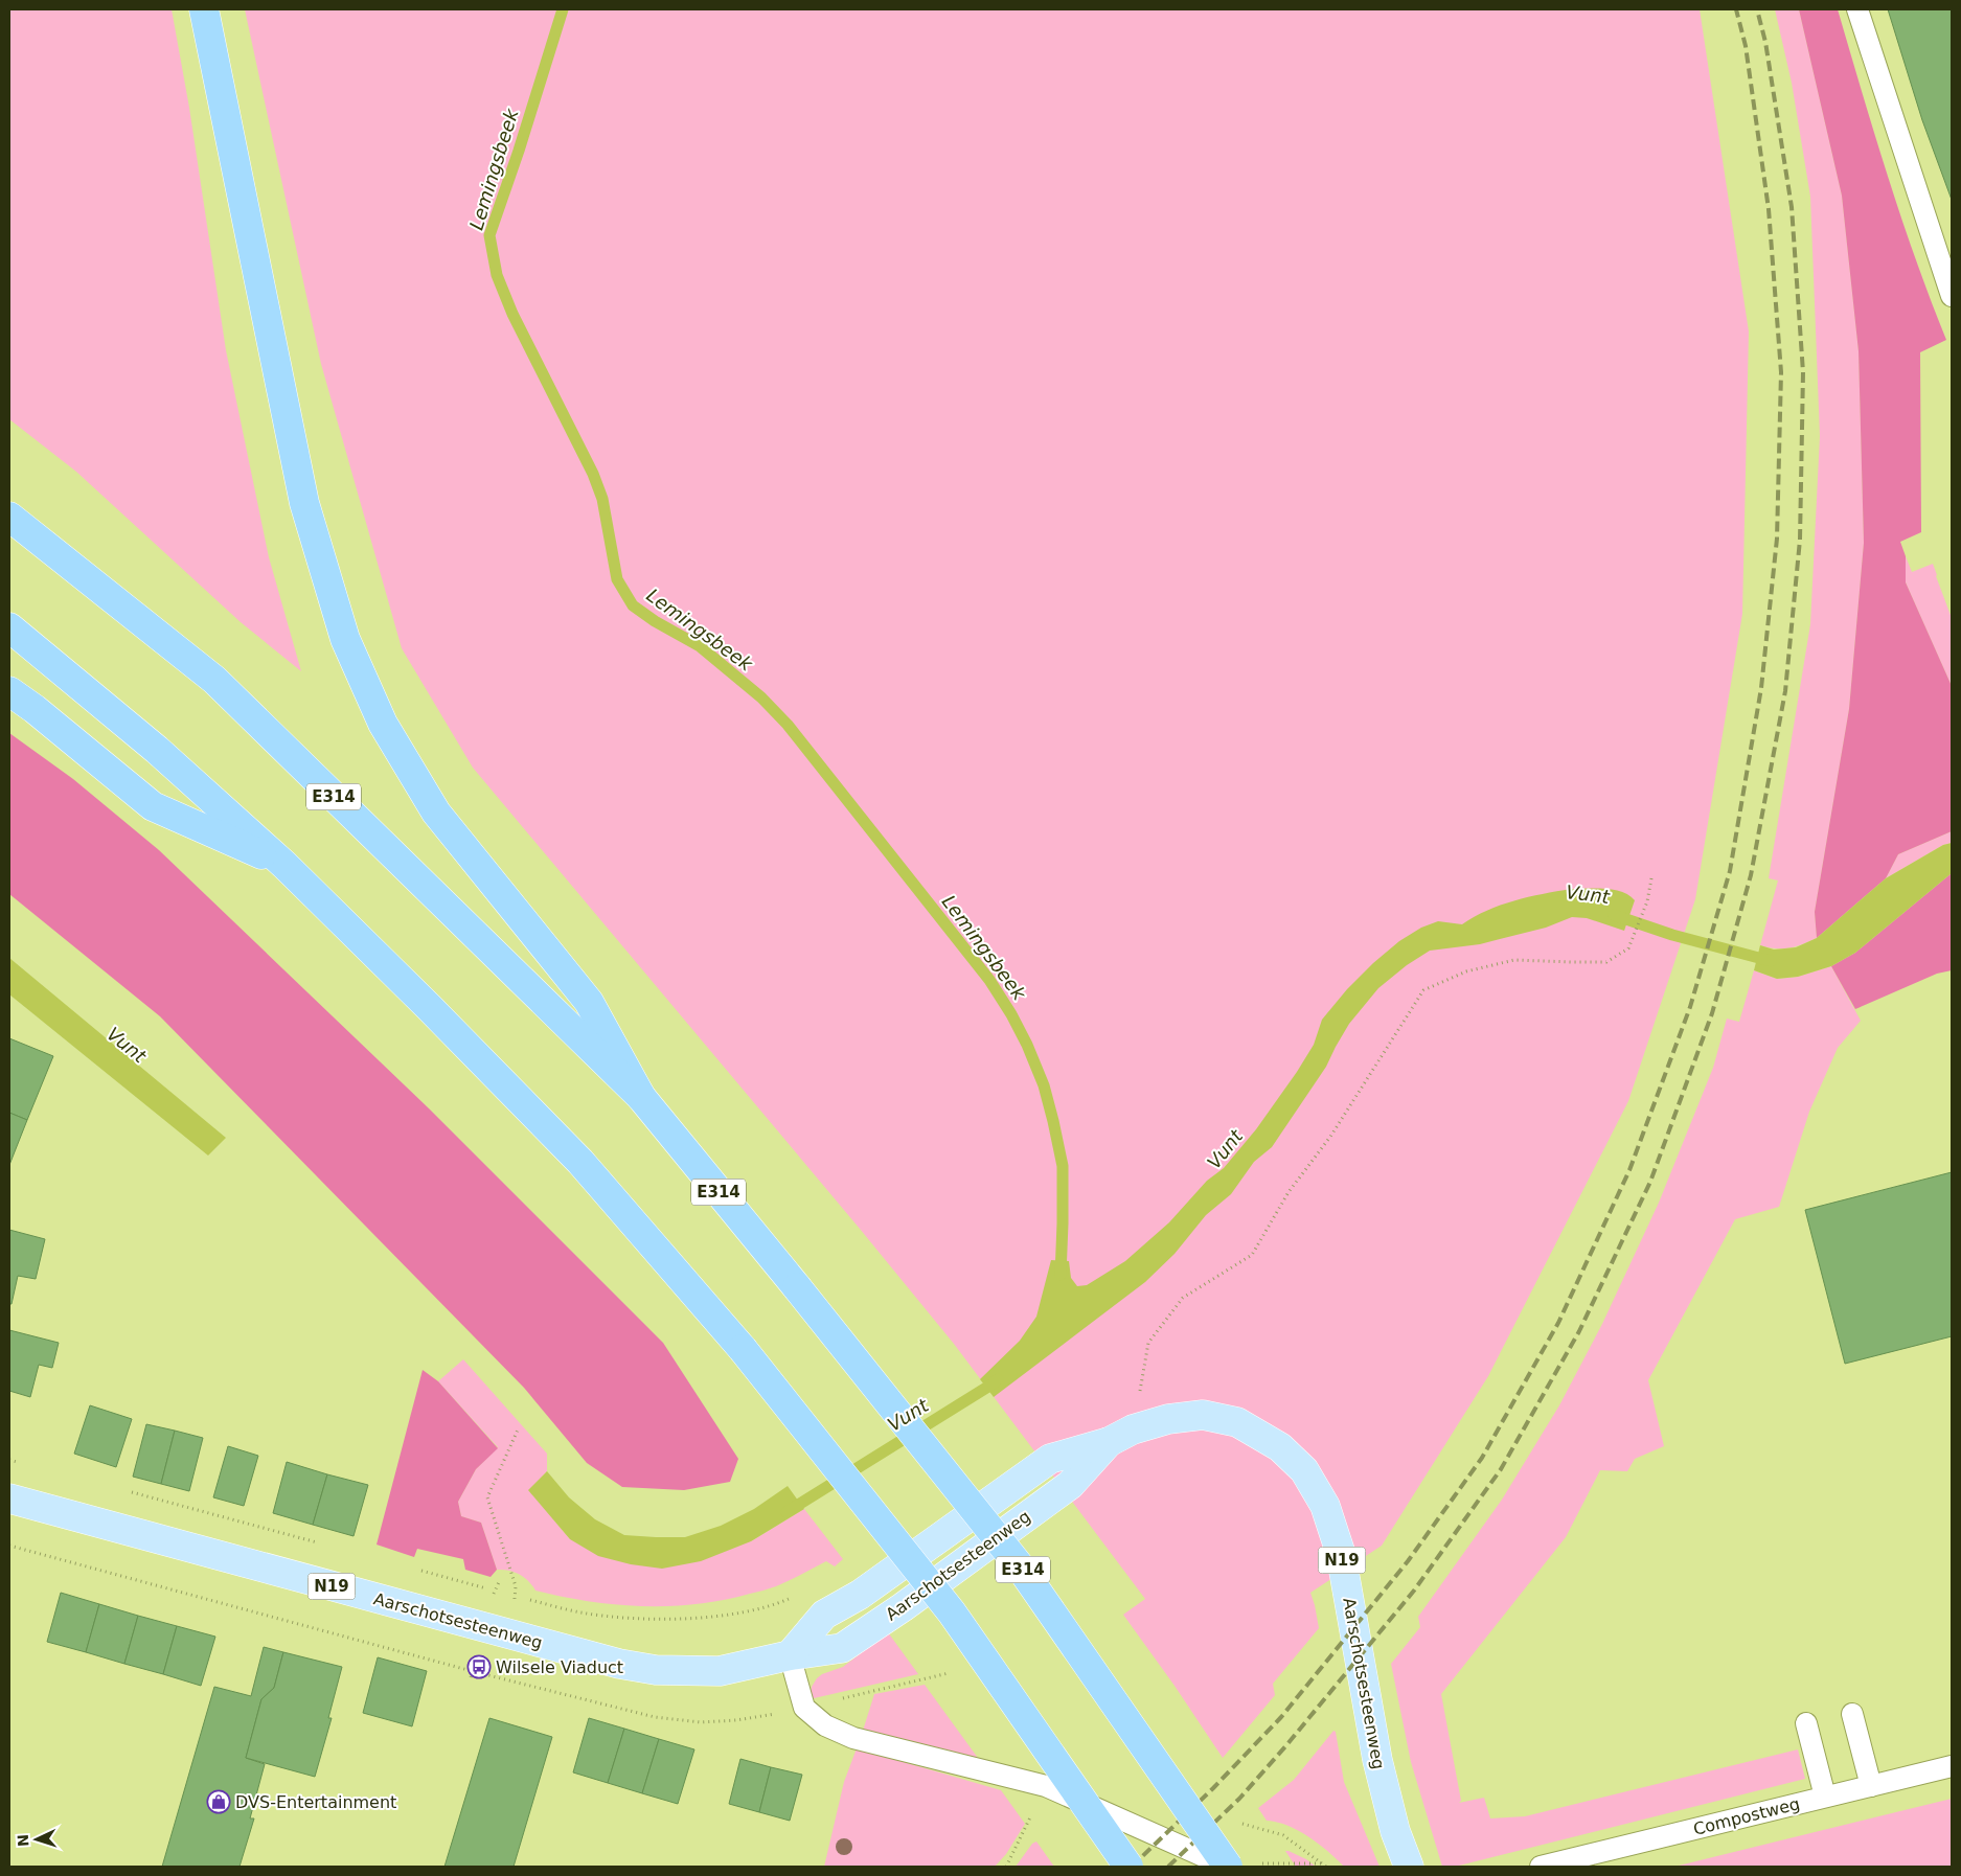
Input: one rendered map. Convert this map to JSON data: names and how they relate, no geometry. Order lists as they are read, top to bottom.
{
  "streets": {
    "highway": ["E314"],
    "main road": ["N19", "Aarschotsesteenweg"],
    "lane": ["Compostweg"]
  },
  "water": ["Lemingsbeek", "Vunt"],
  "places": {
    "bus stop": ["Wilsele Viaduct"],
    "shop": ["DVS-Entertainment"]
  },
  "north": "left"
}
